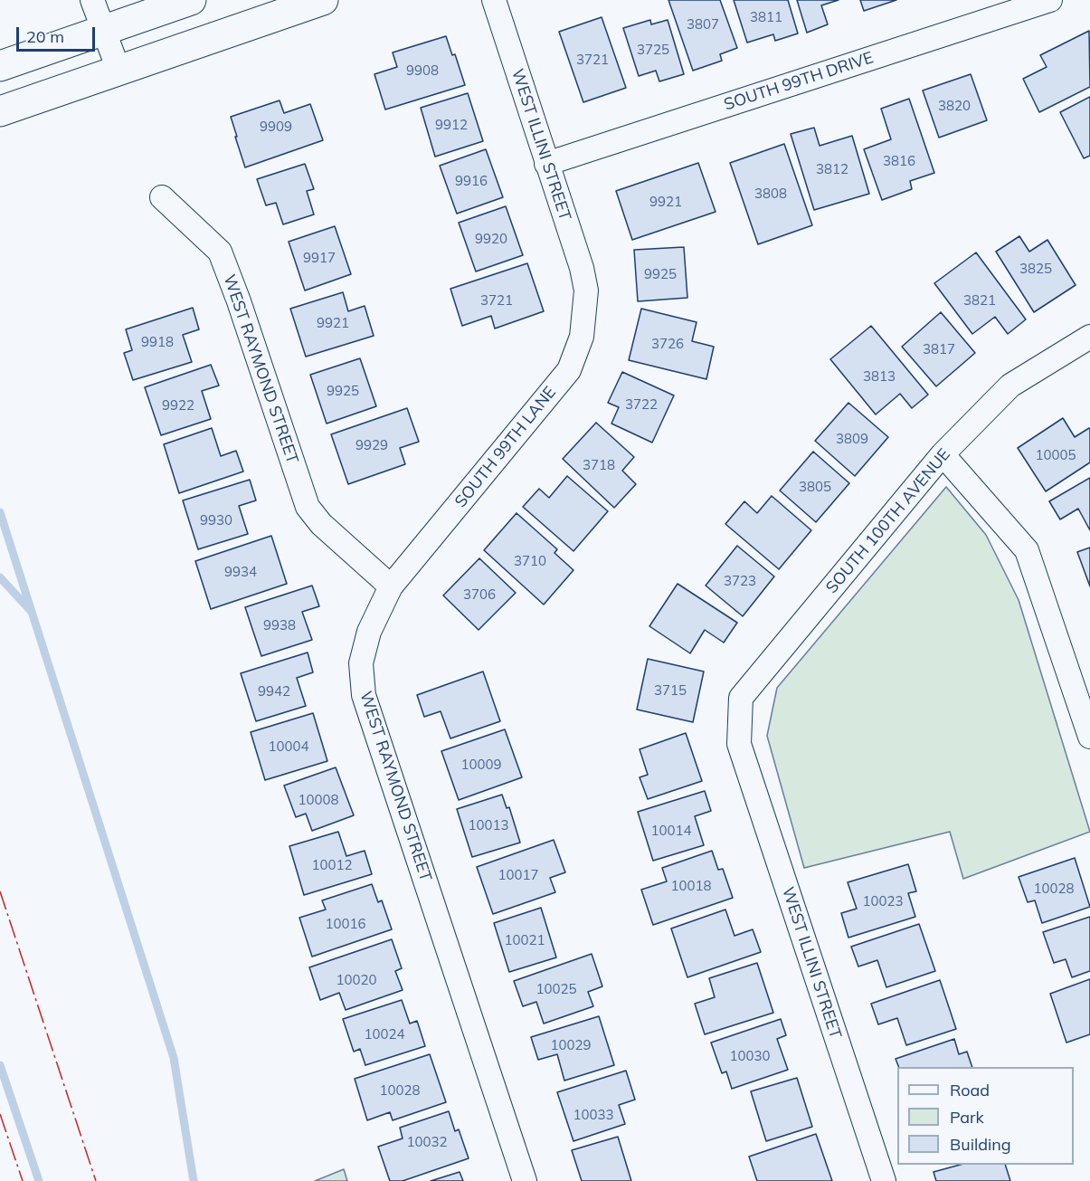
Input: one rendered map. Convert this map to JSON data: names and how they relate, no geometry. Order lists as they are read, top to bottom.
{
  "streets": {
    "street": [
      "SOUTH 99TH DRIVE",
      "WEST ILLINI STREET",
      "WEST RAYMOND STREET",
      "SOUTH 99TH LANE",
      "SOUTH 100TH AVENUE"
    ]
  },
  "crossings": [
    ["SOUTH 99TH DRIVE", "WEST ILLINI STREET"],
    ["WEST ILLINI STREET", "SOUTH 99TH LANE"],
    ["WEST ILLINI STREET", "SOUTH 100TH AVENUE"],
    ["WEST RAYMOND STREET", "SOUTH 99TH LANE"]
  ],
  "house_numbers": [
    "3811",
    "3807",
    "3725",
    "3721",
    "9908",
    "3820",
    "9912",
    "9909",
    "3816",
    "3812",
    "9916",
    "3808",
    "9921",
    "9920",
    "9917",
    "3825",
    "9925",
    "3721",
    "3821",
    "9921",
    "9918",
    "3726",
    "3817",
    "3813",
    "9925",
    "3722",
    "9922",
    "3809",
    "9929",
    "10005",
    "3718",
    "3805",
    "9930",
    "3710",
    "9934",
    "3723",
    "3706",
    "9938",
    "3715",
    "9942",
    "10004",
    "10009",
    "10008",
    "10013",
    "10014",
    "10012",
    "10017",
    "10018",
    "10028",
    "10023",
    "10016",
    "10021",
    "10020",
    "10025",
    "10024",
    "10029",
    "10030",
    "10028",
    "10033",
    "10032"
  ],
  "legend": ["Road", "Park", "Building"],
  "scale_bar": "20 m"
}
